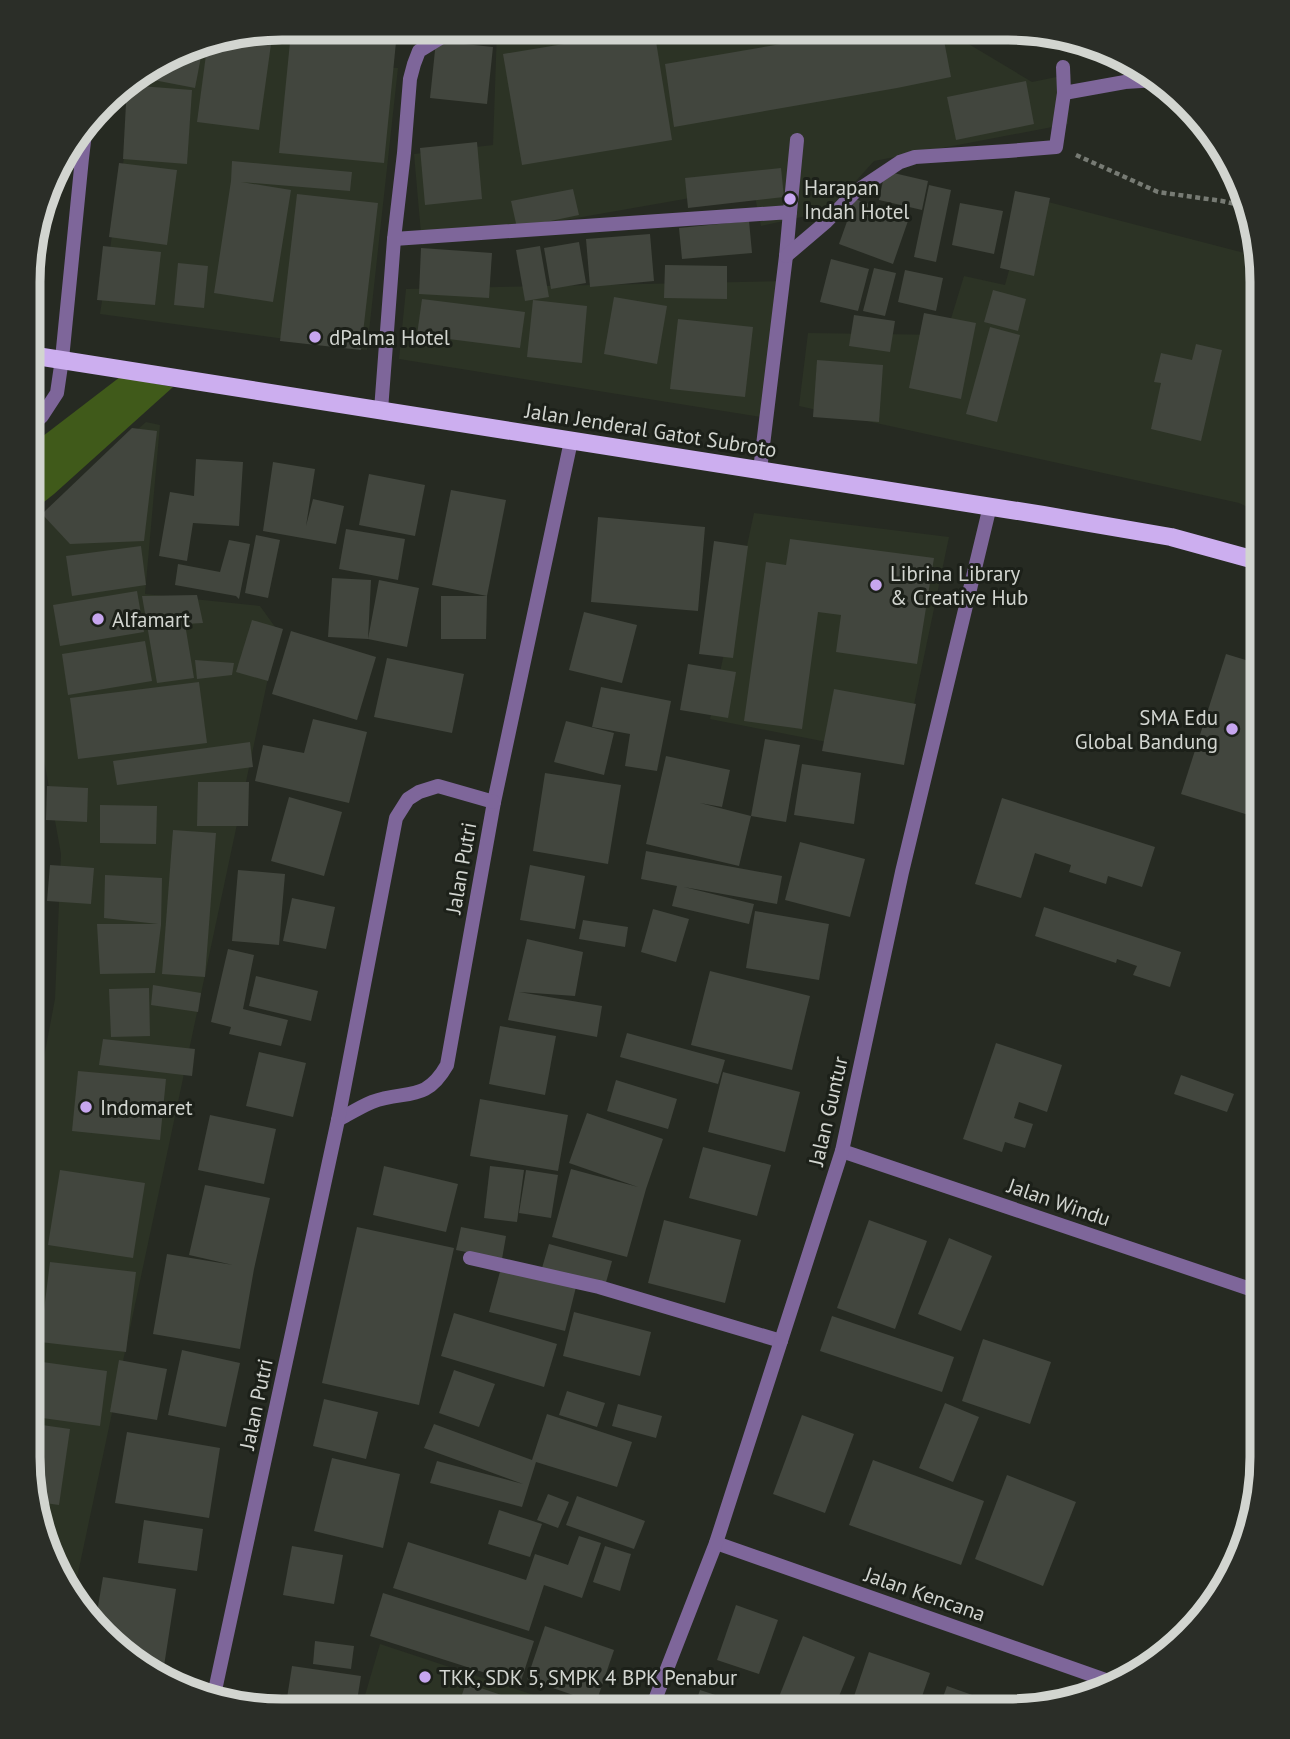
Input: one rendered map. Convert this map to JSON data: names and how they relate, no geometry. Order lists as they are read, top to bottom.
{
  "streets": {
    "main road": ["Jalan Jenderal Gatot Subroto"],
    "street": [
      "Jalan Putri",
      "Jalan Guntur",
      "Jalan Windu",
      "Jalan Kencana"
    ]
  },
  "crossings": [
    ["Jalan Jenderal Gatot Subroto", "Jalan Putri"],
    ["Jalan Jenderal Gatot Subroto", "Jalan Guntur"],
    ["Jalan Guntur", "Jalan Windu"],
    ["Jalan Guntur", "Jalan Kencana"]
  ],
  "places": [
    "Harapan Indah Hotel",
    "dPalma Hotel",
    "Librina Library & Creative Hub",
    "Alfamart",
    "SMA Edu Global Bandung",
    "Indomaret",
    "TKK, SDK 5, SMPK 4 BPK Penabur"
  ]
}
